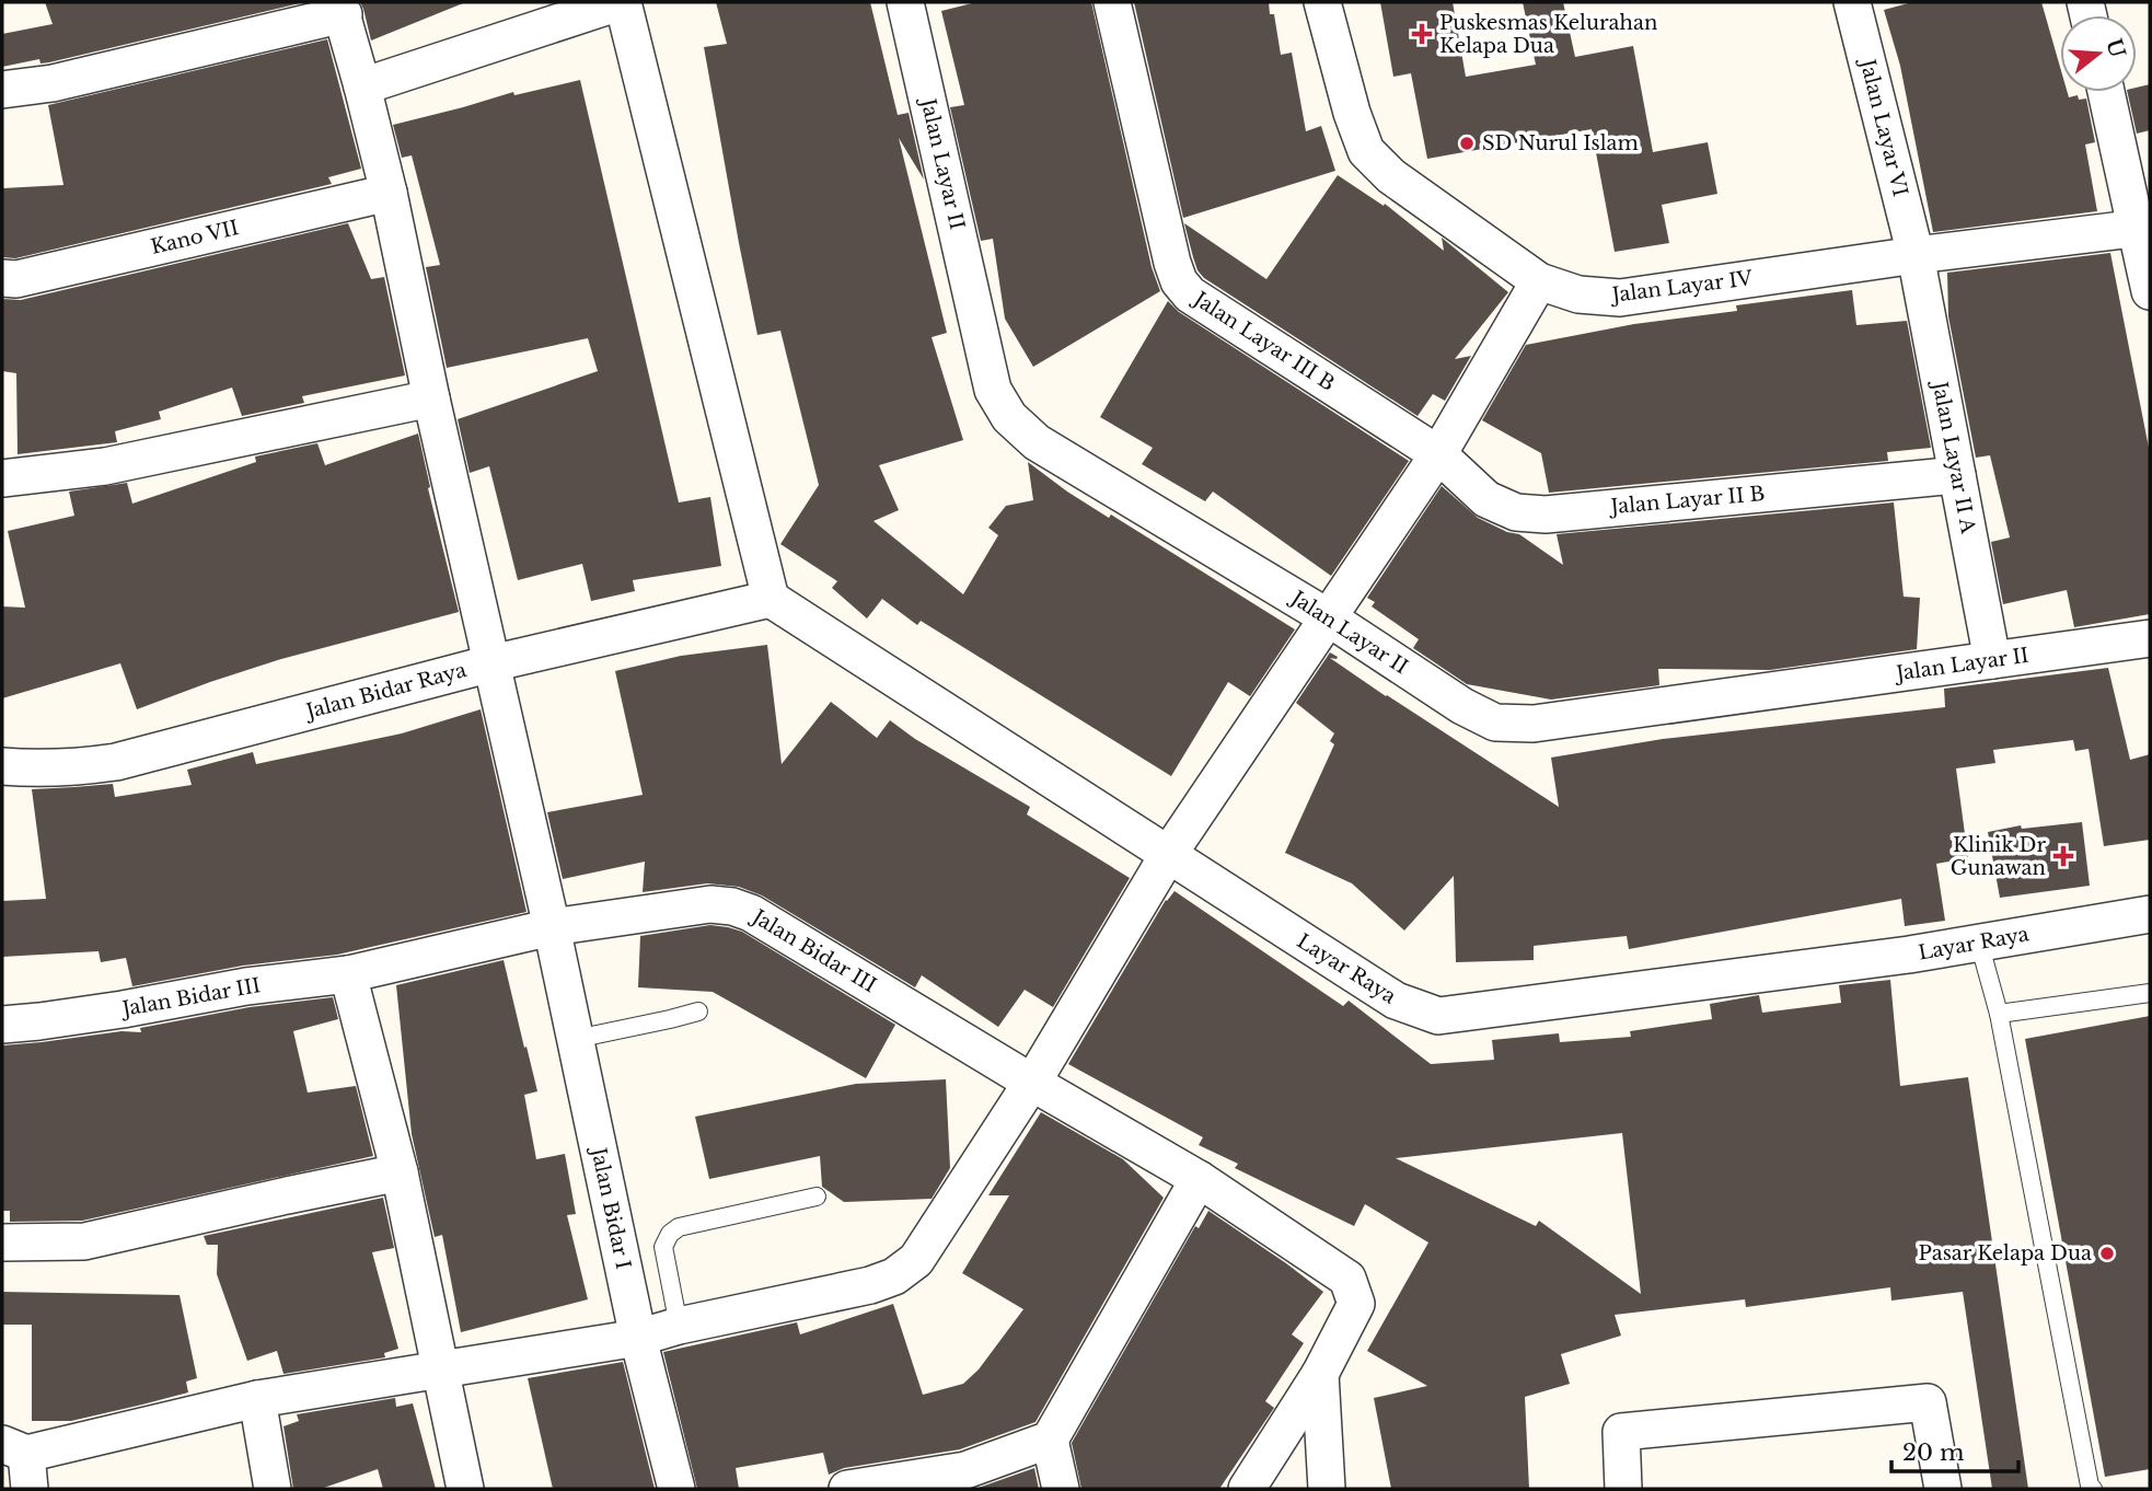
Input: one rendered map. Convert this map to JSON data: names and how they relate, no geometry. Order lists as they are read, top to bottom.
{
  "streets": {
    "street": [
      "Jalan Layar VI",
      "Jalan Layar II",
      "Kano VII",
      "Jalan Layar IV",
      "Jalan Layar III B",
      "Jalan Layar II A",
      "Jalan Layar II B",
      "Jalan Bidar Raya",
      "Layar Raya",
      "Jalan Bidar III",
      "Jalan Bidar I"
    ]
  },
  "crossings": [
    ["Jalan Layar VI", "Jalan Layar IV"],
    ["Jalan Layar VI", "Jalan Layar II A"],
    ["Jalan Layar II", "Jalan Layar II A"],
    ["Kano VII", "Jalan Bidar I"],
    ["Jalan Layar IV", "Jalan Layar II A"],
    ["Jalan Layar III B", "Jalan Layar II B"],
    ["Jalan Layar II A", "Jalan Layar II B"],
    ["Jalan Bidar Raya", "Layar Raya"],
    ["Jalan Bidar Raya", "Jalan Bidar I"],
    ["Jalan Bidar III", "Jalan Bidar I"]
  ],
  "places": {
    "health": ["Puskesmas Kelurahan Kelapa Dua", "Klinik Dr Gunawan"],
    "other": ["SD Nurul Islam", "Pasar Kelapa Dua"]
  },
  "scale_bar": "20 m",
  "north": "right"
}
